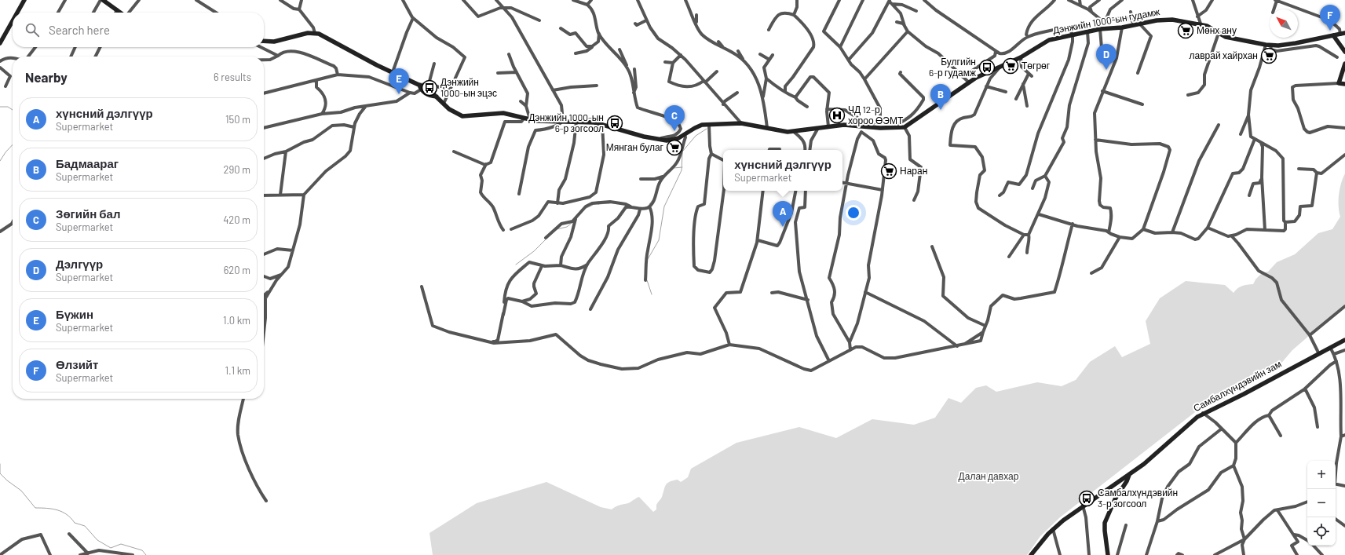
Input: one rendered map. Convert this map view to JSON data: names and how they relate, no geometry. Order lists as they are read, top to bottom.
{
  "streets": {
    "main road": ["Дэнжийн 1000-ын гудамж", "Самбалхүндэвийн зам"]
  },
  "parks": ["Далан давхар"],
  "places": {
    "supermarket": [
      "Мөнх ану",
      "лаврай хайрхан",
      "Төгрөг",
      "Мянган булаг",
      "Наран"
    ],
    "bus stop": [
      "Булгийн 6-р гудамж",
      "Дэнжийн 1000-ын эцэс",
      "Дэнжийн 1000-ын 6-р зогсоол",
      "Самбалхүндэвийн 3-р зогсоол"
    ],
    "hospital": ["ЧД 12-р хороо ӨЭМТ"]
  },
  "north": "top left",
  "page": {
    "pins": [
      "F",
      "D",
      "E",
      "B",
      "C",
      "A"
    ],
    "search": "Search here",
    "heading": ["Nearby", "6 results"],
    "list": [
      {
        "mark": "A",
        "name": "хүнсний дэлгүүр",
        "note": "Supermarket",
        "value": "150 m"
      },
      {
        "mark": "B",
        "name": "Бадмаараг",
        "note": "Supermarket",
        "value": "290 m"
      },
      {
        "mark": "C",
        "name": "Зөгийн бал",
        "note": "Supermarket",
        "value": "420 m"
      },
      {
        "mark": "D",
        "name": "Дэлгүүр",
        "note": "Supermarket",
        "value": "620 m"
      },
      {
        "mark": "E",
        "name": "Бүжин",
        "note": "Supermarket",
        "value": "1.0 km"
      },
      {
        "mark": "F",
        "name": "Өлзийт",
        "note": "Supermarket",
        "value": "1.1 km"
      }
    ],
    "popup": ["хүнсний дэлгүүр", "Supermarket"],
    "map_buttons": ["+", "−"]
  }
}
